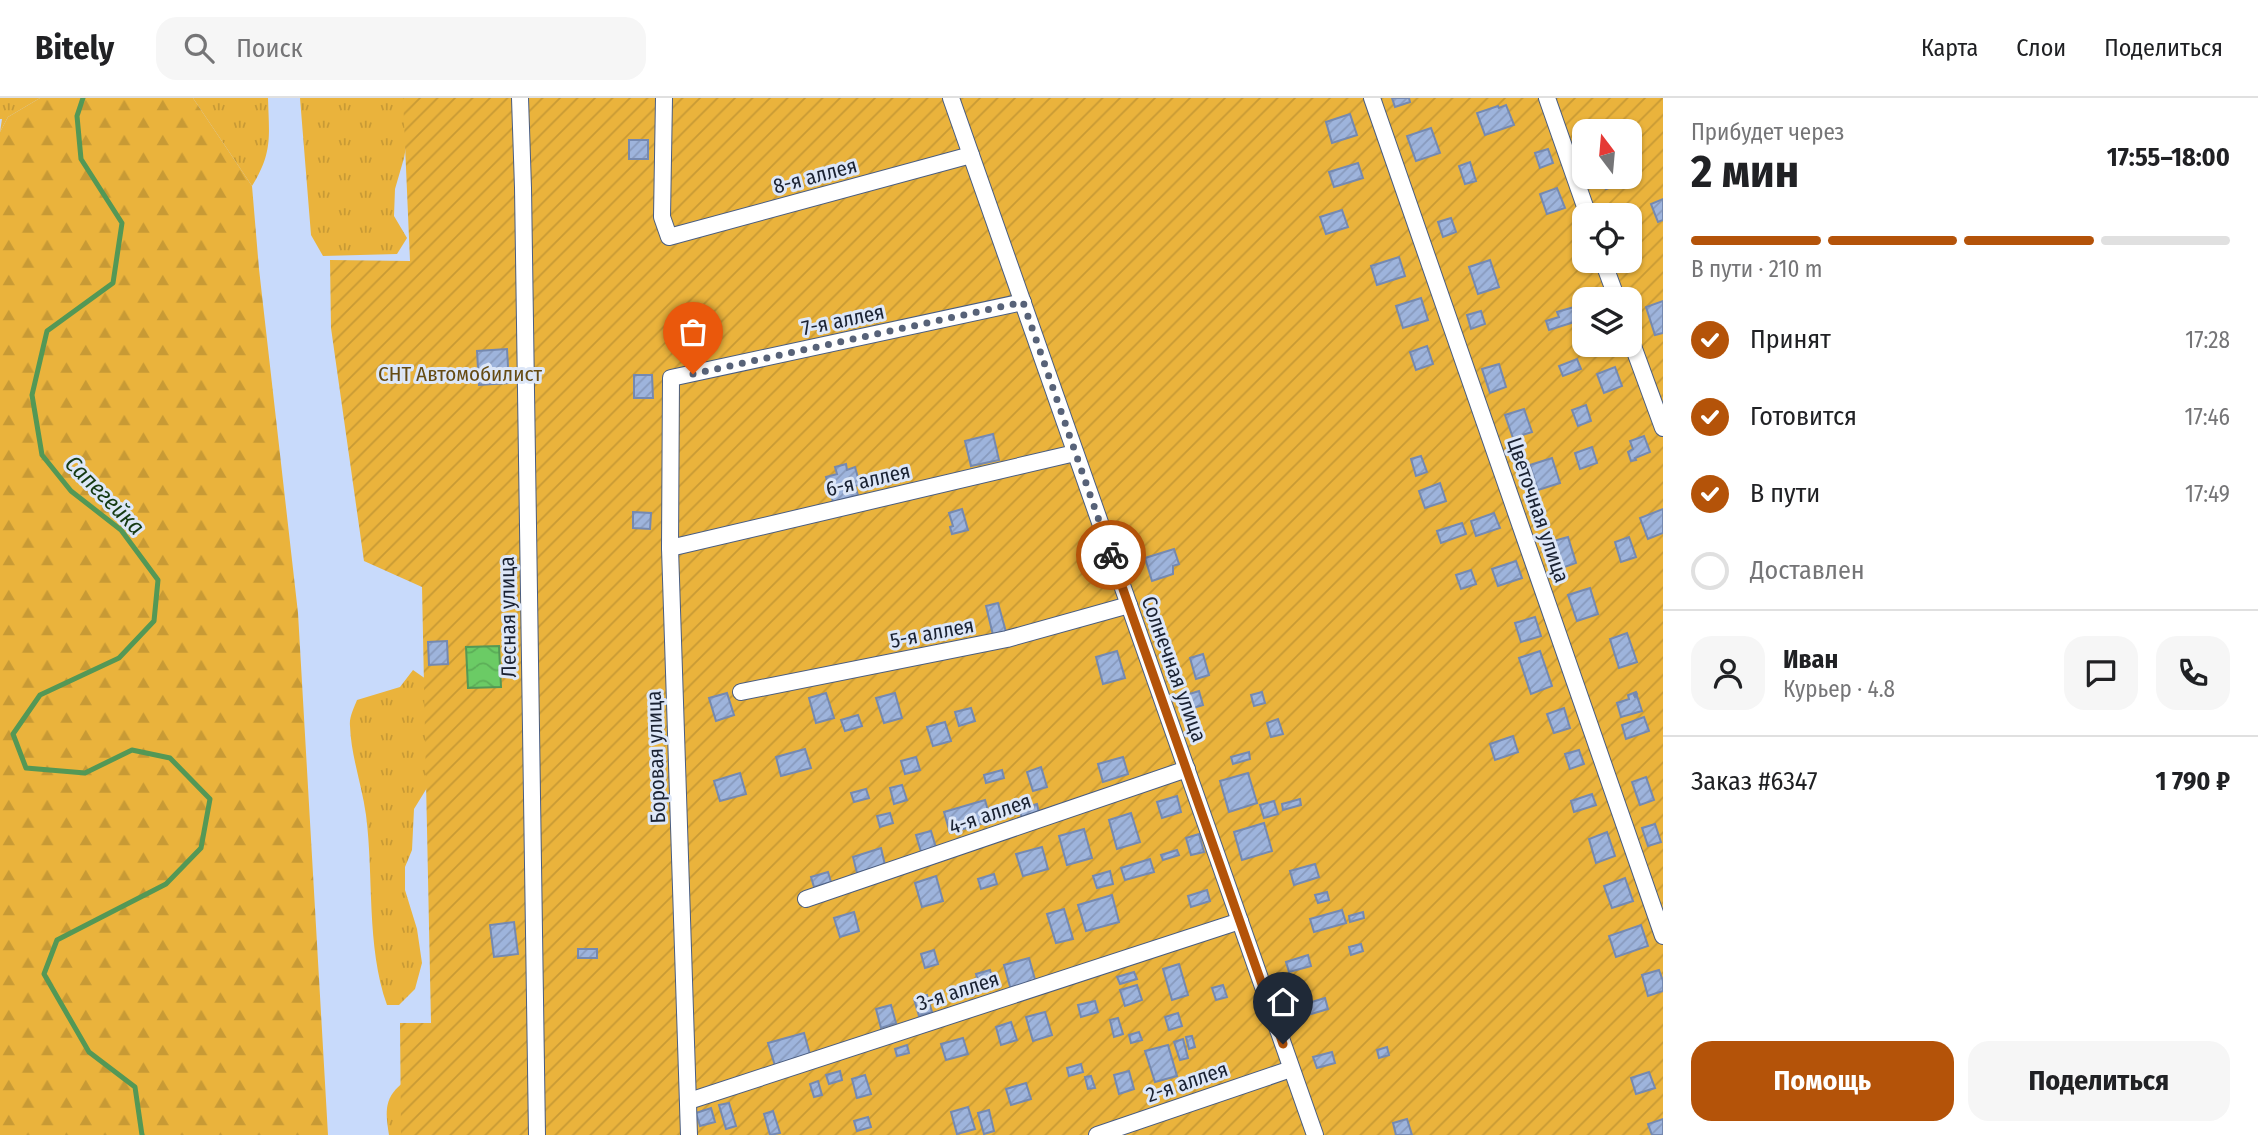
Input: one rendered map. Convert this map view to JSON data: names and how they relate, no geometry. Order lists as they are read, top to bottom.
{
  "streets": {
    "street": [
      "8-я аллея",
      "7-я аллея",
      "6-я аллея",
      "Цветочная улица",
      "Лесная улица",
      "5-я аллея",
      "Солнечная улица",
      "Боровая улица",
      "4-я аллея",
      "3-я аллея",
      "2-я аллея"
    ]
  },
  "crossings": [
    ["8-я аллея", "Солнечная улица"],
    ["7-я аллея", "Солнечная улица"],
    ["7-я аллея", "Боровая улица"],
    ["6-я аллея", "Солнечная улица"],
    ["6-я аллея", "Боровая улица"],
    ["5-я аллея", "Солнечная улица"],
    ["Солнечная улица", "4-я аллея"],
    ["Солнечная улица", "3-я аллея"],
    ["Солнечная улица", "2-я аллея"],
    ["Боровая улица", "3-я аллея"]
  ],
  "water": ["Сапегейка"],
  "parks": ["СНТ Автомобилист"],
  "north": "top",
  "page": {
    "header": "Bitely",
    "search": "Поиск",
    "nav": ["Карта", "Слои", "Поделиться"],
    "heading": ["2 мин", "Прибудет через", "17:55–18:00"],
    "panel": [
      "Иван",
      "Курьер · 4.8",
      "Заказ #6347",
      "1 790 ₽"
    ],
    "bar": "В пути · 210 m",
    "list": [
      ["Принят", "17:28"],
      ["Готовится", "17:46"],
      ["В пути", "17:49"],
      "Доставлен"
    ],
    "buttons": ["Помощь", "Поделиться"]
  }
}
